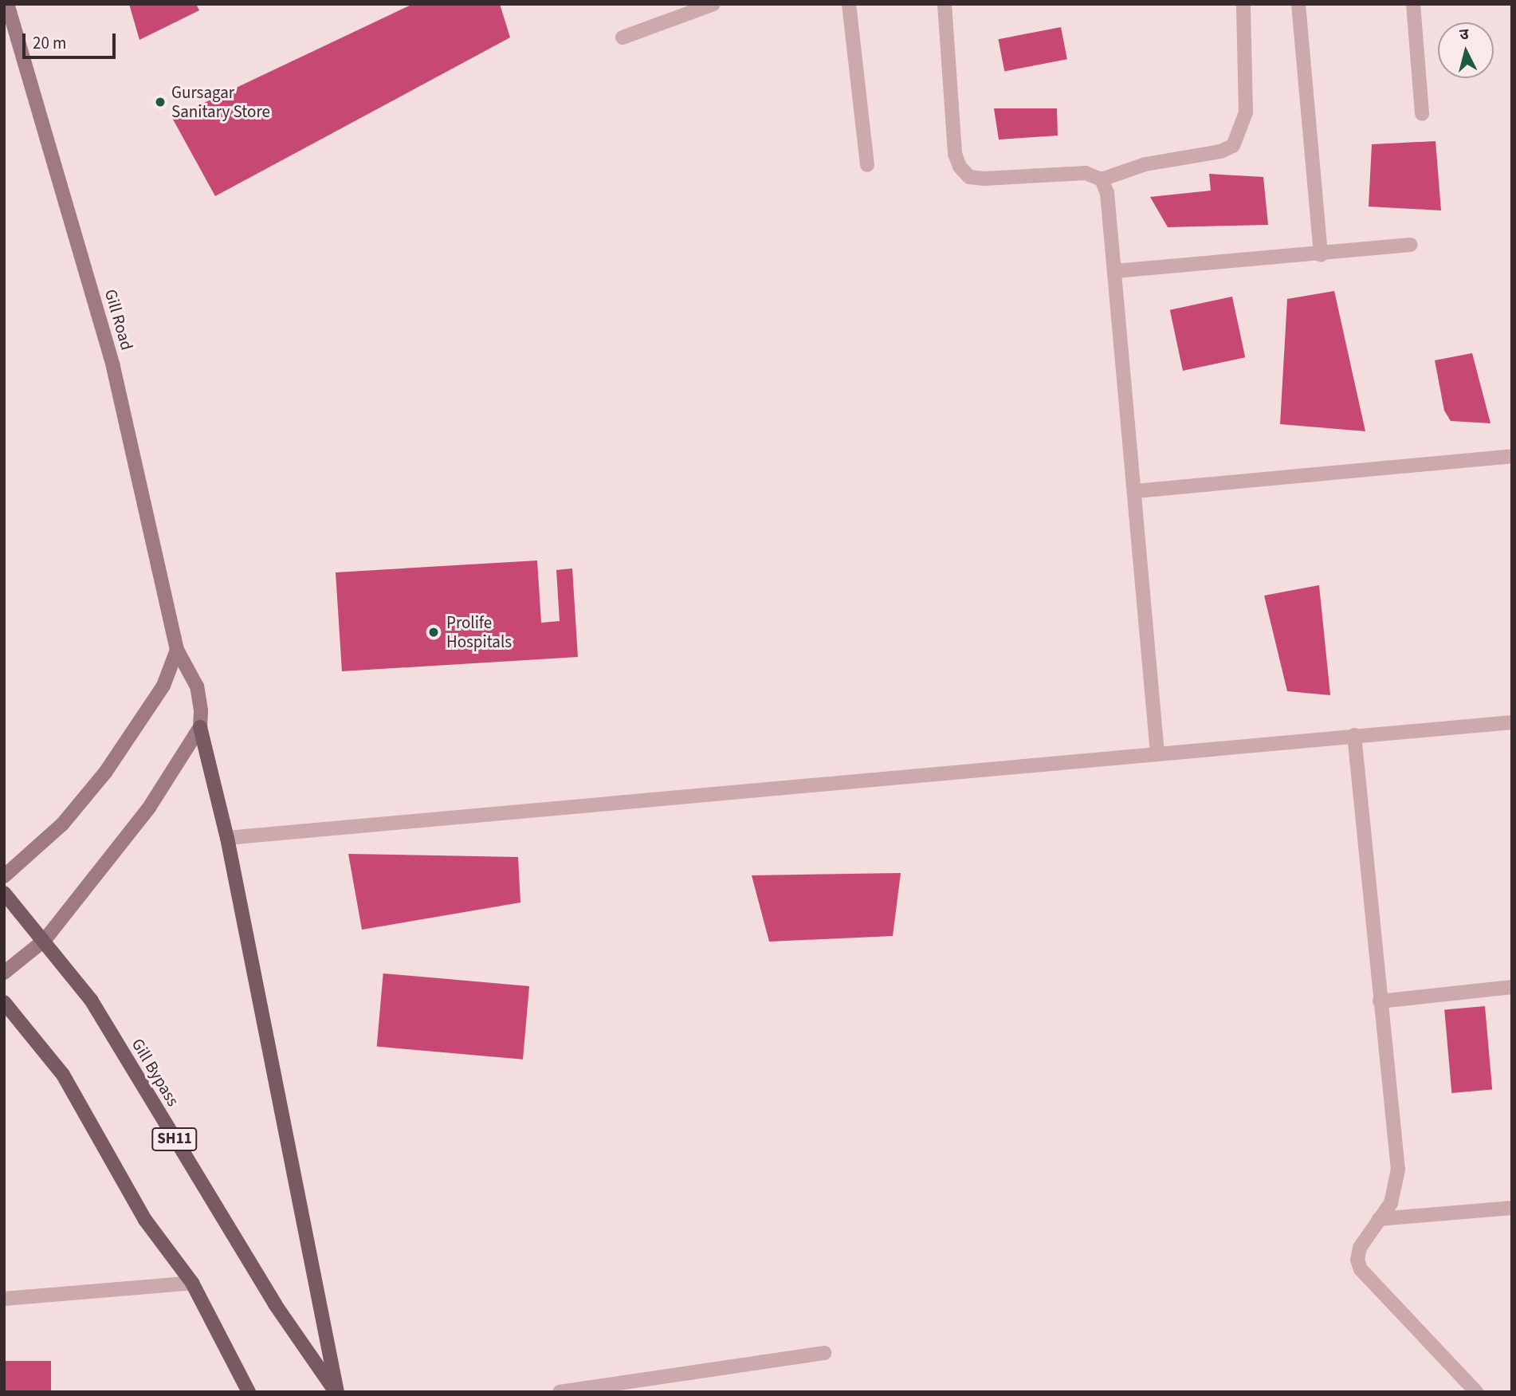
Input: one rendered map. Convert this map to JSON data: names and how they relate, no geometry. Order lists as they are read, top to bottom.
{
  "streets": {
    "main road": ["Gill Bypass", "SH11"],
    "street": ["Gill Road"]
  },
  "places": ["Gursagar Sanitary Store", "Prolife Hospitals"],
  "scale_bar": "20 m",
  "north": "top"
}
